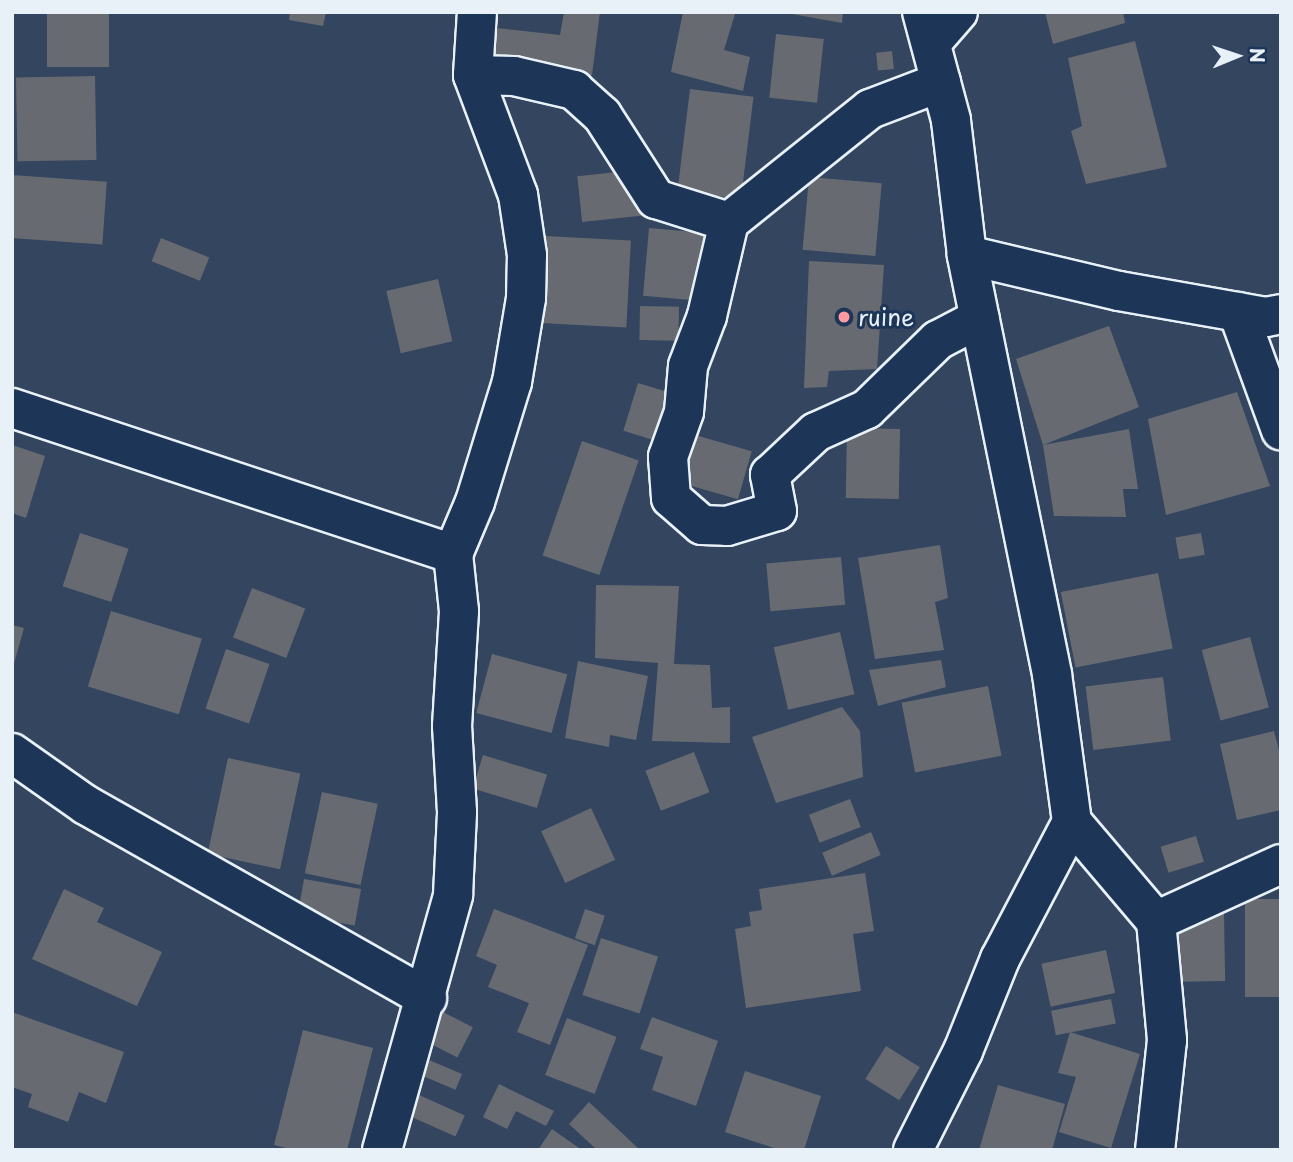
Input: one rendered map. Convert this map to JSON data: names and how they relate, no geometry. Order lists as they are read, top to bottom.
{
  "places": ["ruine"],
  "north": "right"
}
